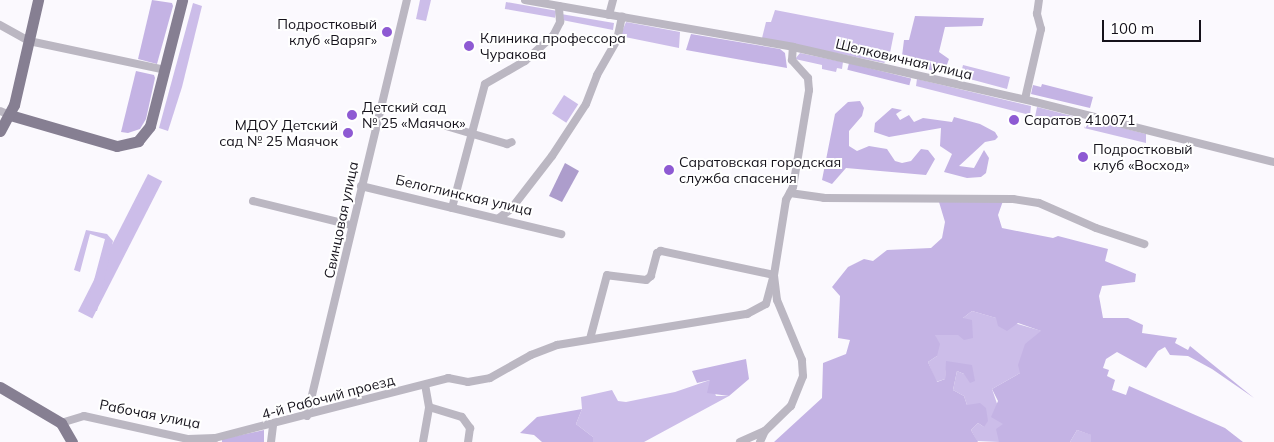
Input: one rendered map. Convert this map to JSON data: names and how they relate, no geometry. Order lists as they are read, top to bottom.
{
  "streets": {
    "street": [
      "Шелковичная улица",
      "Белоглинская улица",
      "Свинцовая улица",
      "4-й Рабочий проезд",
      "Рабочая улица"
    ]
  },
  "crossings": [
    ["Белоглинская улица", "Свинцовая улица"],
    ["Свинцовая улица", "4-й Рабочий проезд"],
    ["4-й Рабочий проезд", "Рабочая улица"]
  ],
  "places": [
    "Подростковый клуб «Варяг»",
    "Клиника профессора Чуракова",
    "Детский сад № 25 «Маячок»",
    "Саратов 410071",
    "МДОУ Детский сад № 25 Маячок",
    "Подростковый клуб «Восход»",
    "Саратовская городская служба спасения"
  ],
  "scale_bar": "100 m"
}
